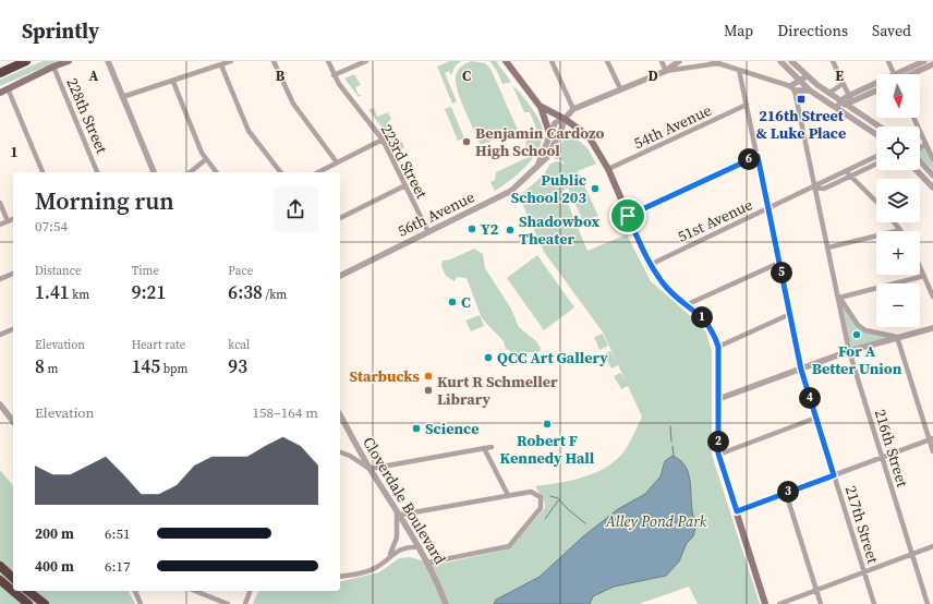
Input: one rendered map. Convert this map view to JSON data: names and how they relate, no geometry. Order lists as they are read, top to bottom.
{
  "streets": {
    "street": [
      "228th Street",
      "54th Avenue",
      "223rd Street",
      "56th Avenue",
      "51st Avenue",
      "216th Street",
      "Cloverdale Boulevard",
      "217th Street"
    ]
  },
  "crossings": [
    ["54th Avenue", "217th Street"],
    ["223rd Street", "56th Avenue"],
    ["51st Avenue", "216th Street"],
    ["51st Avenue", "217th Street"]
  ],
  "parks": ["Alley Pond Park"],
  "places": {
    "transit": ["216th Street & Luke Place"],
    "other": [
      "Benjamin Cardozo High School",
      "Public School 203",
      "Y2",
      "Shadowbox Theater",
      "C",
      "For A Better Union",
      "QCC Art Gallery",
      "Starbucks",
      "Kurt R Schmeller Library",
      "Robert F Kennedy Hall",
      "Science"
    ]
  },
  "north": "bottom",
  "page": {
    "header": "Sprintly",
    "nav": ["Map", "Directions", "Saved"],
    "map_buttons": ["+", "−"],
    "pins": [
      "6",
      "5",
      "1",
      "4",
      "2",
      "3"
    ],
    "heading": ["Morning run", "07:54"],
    "stats": [
      ["Distance", "1.41 km"],
      ["Time", "9:21"],
      ["Pace", "6:38 /km"],
      ["Elevation", "8 m"],
      ["Heart rate", "145 bpm"],
      ["kcal", "93"]
    ],
    "chart": ["Elevation", "158–164 m"],
    "list": [
      {
        "name": "200 m",
        "note": "6:51"
      },
      {
        "name": "400 m",
        "note": "6:17"
      }
    ]
  },
  "grid": {
    "columns": [
      "A",
      "B",
      "C",
      "D",
      "E"
    ],
    "rows": ["1"]
  }
}
